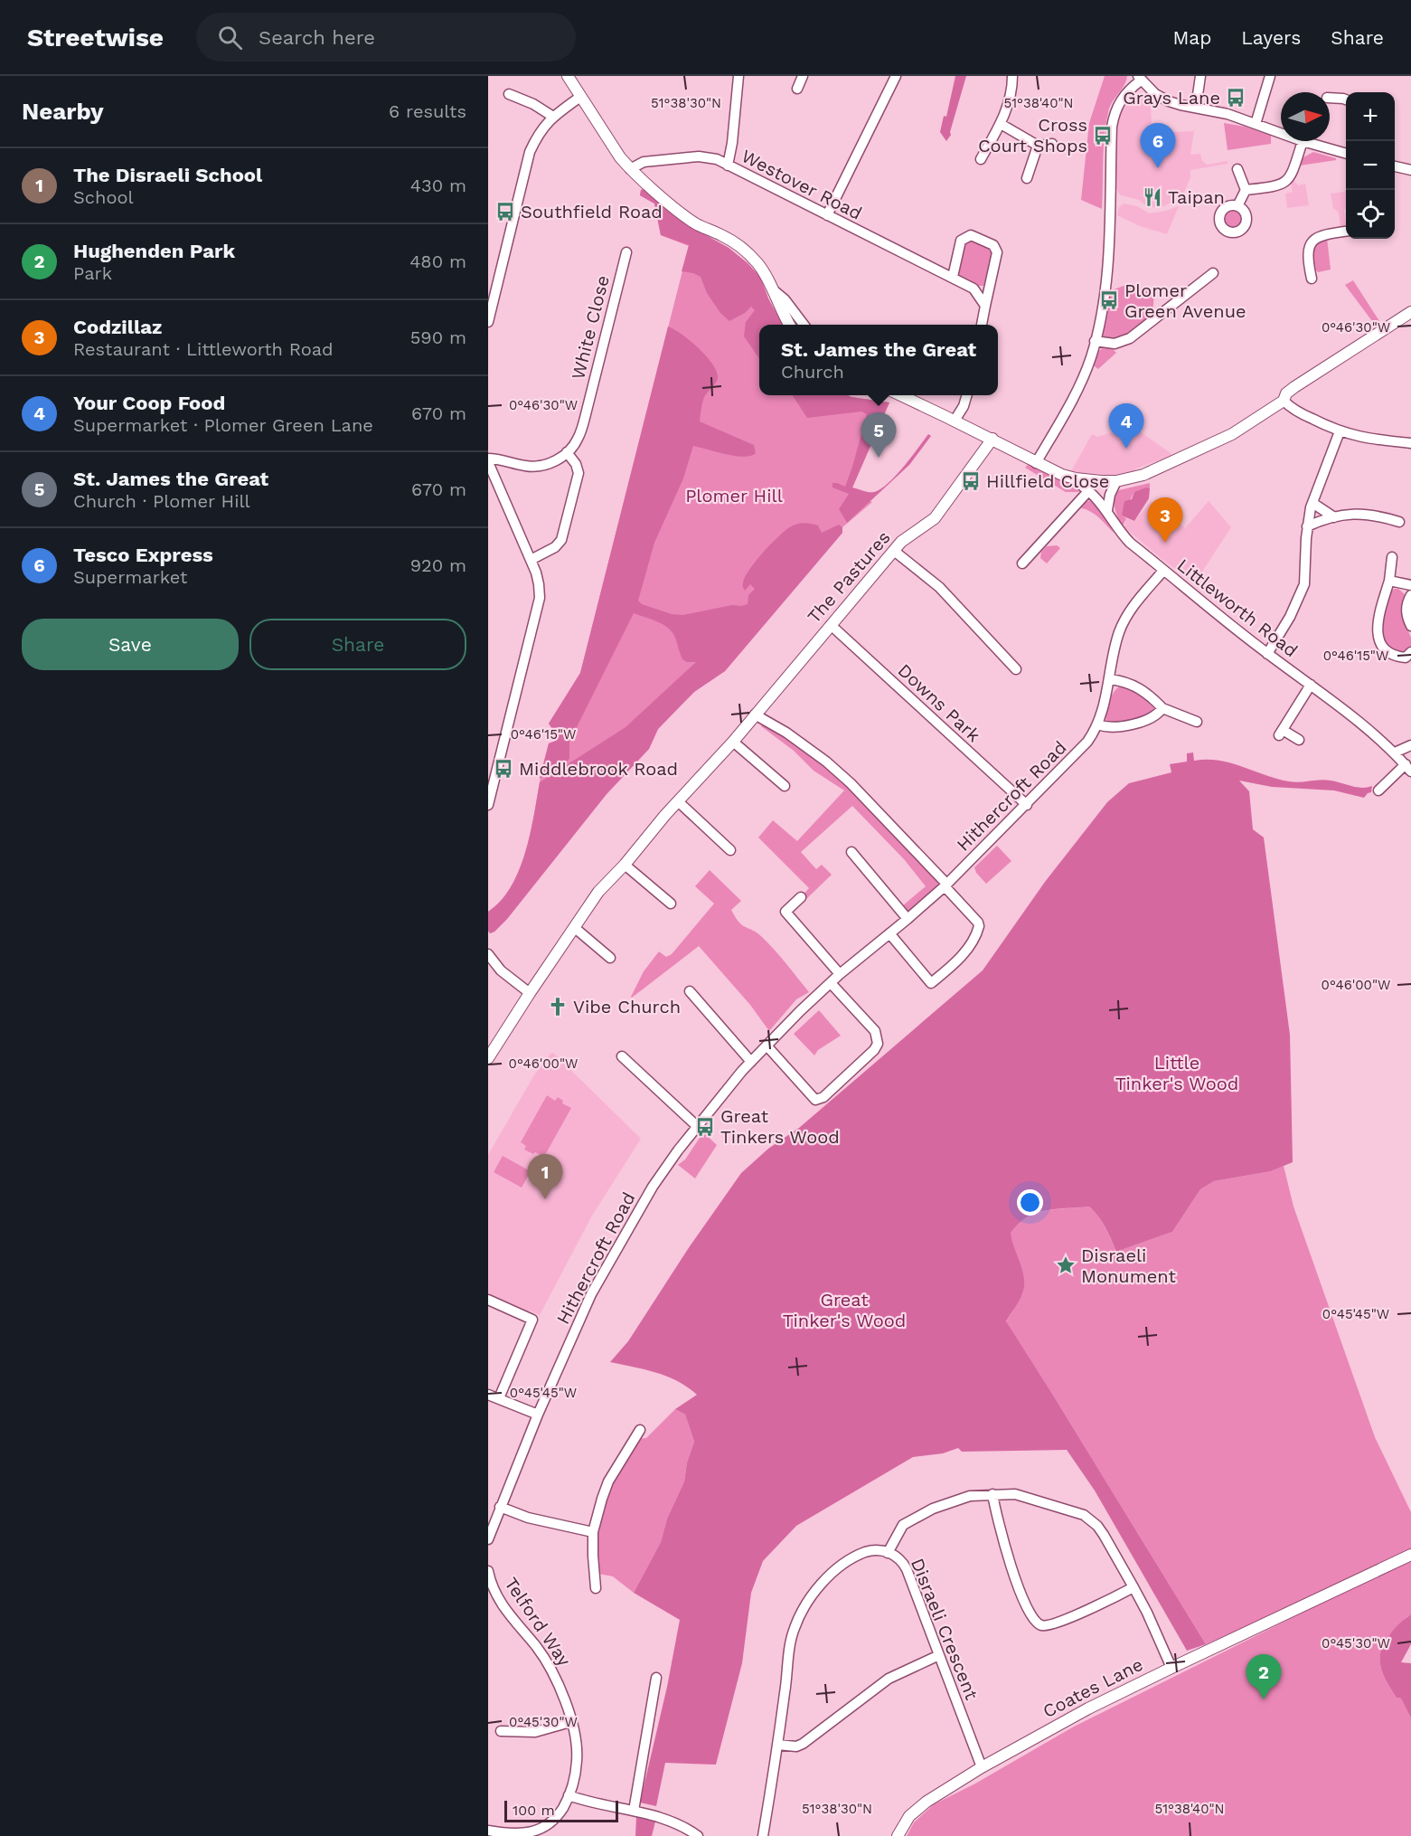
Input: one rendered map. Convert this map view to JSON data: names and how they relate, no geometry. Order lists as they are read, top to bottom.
{
  "streets": {
    "street": [
      "Westover Road",
      "White Close",
      "The Pastures",
      "Littleworth Road",
      "Downs Park",
      "Hithercroft Road",
      "Telford Way",
      "Disraeli Crescent",
      "Coates Lane"
    ]
  },
  "crossings": [
    ["The Pastures", "Downs Park"],
    ["Littleworth Road", "Hithercroft Road"],
    ["Downs Park", "Hithercroft Road"],
    ["Disraeli Crescent", "Coates Lane"]
  ],
  "parks": ["Plomer Hill", "Little Tinker's Wood", "Great Tinker's Wood"],
  "places": {
    "bus stop": [
      "Grays Lane",
      "Cross Court Shops",
      "Southfield Road",
      "Plomer Green Avenue",
      "Hillfield Close",
      "Middlebrook Road",
      "Great Tinkers Wood"
    ],
    "restaurant": ["Taipan"],
    "church": ["Vibe Church"],
    "place": ["Disraeli Monument"]
  },
  "scale_bar": "100 m",
  "north": "right",
  "page": {
    "header": "Streetwise",
    "search": "Search here",
    "nav": ["Map", "Layers", "Share"],
    "heading": ["Nearby", "6 results"],
    "map_buttons": ["+", "−"],
    "pins": [
      "6",
      "4",
      "5",
      "3",
      "1",
      "2"
    ],
    "list": [
      {
        "mark": "1",
        "name": "The Disraeli School",
        "note": "School",
        "value": "430 m"
      },
      {
        "mark": "2",
        "name": "Hughenden Park",
        "note": "Park",
        "value": "480 m"
      },
      {
        "mark": "3",
        "name": "Codzillaz",
        "note": "Restaurant · Littleworth Road",
        "value": "590 m"
      },
      {
        "mark": "4",
        "name": "Your Coop Food",
        "note": "Supermarket · Plomer Green Lane",
        "value": "670 m"
      },
      {
        "mark": "5",
        "name": "St. James the Great",
        "note": "Church · Plomer Hill",
        "value": "670 m"
      },
      {
        "mark": "6",
        "name": "Tesco Express",
        "note": "Supermarket",
        "value": "920 m"
      }
    ],
    "popup": ["St. James the Great", "Church"],
    "buttons": ["Save", "Share"],
    "scale": "100 m"
  },
  "coordinates": [
    "51°38'30\"N",
    "51°38'40\"N",
    "0°46'30\"W",
    "0°46'15\"W",
    "0°46'00\"W",
    "0°45'45\"W",
    "0°45'30\"W"
  ]
}
